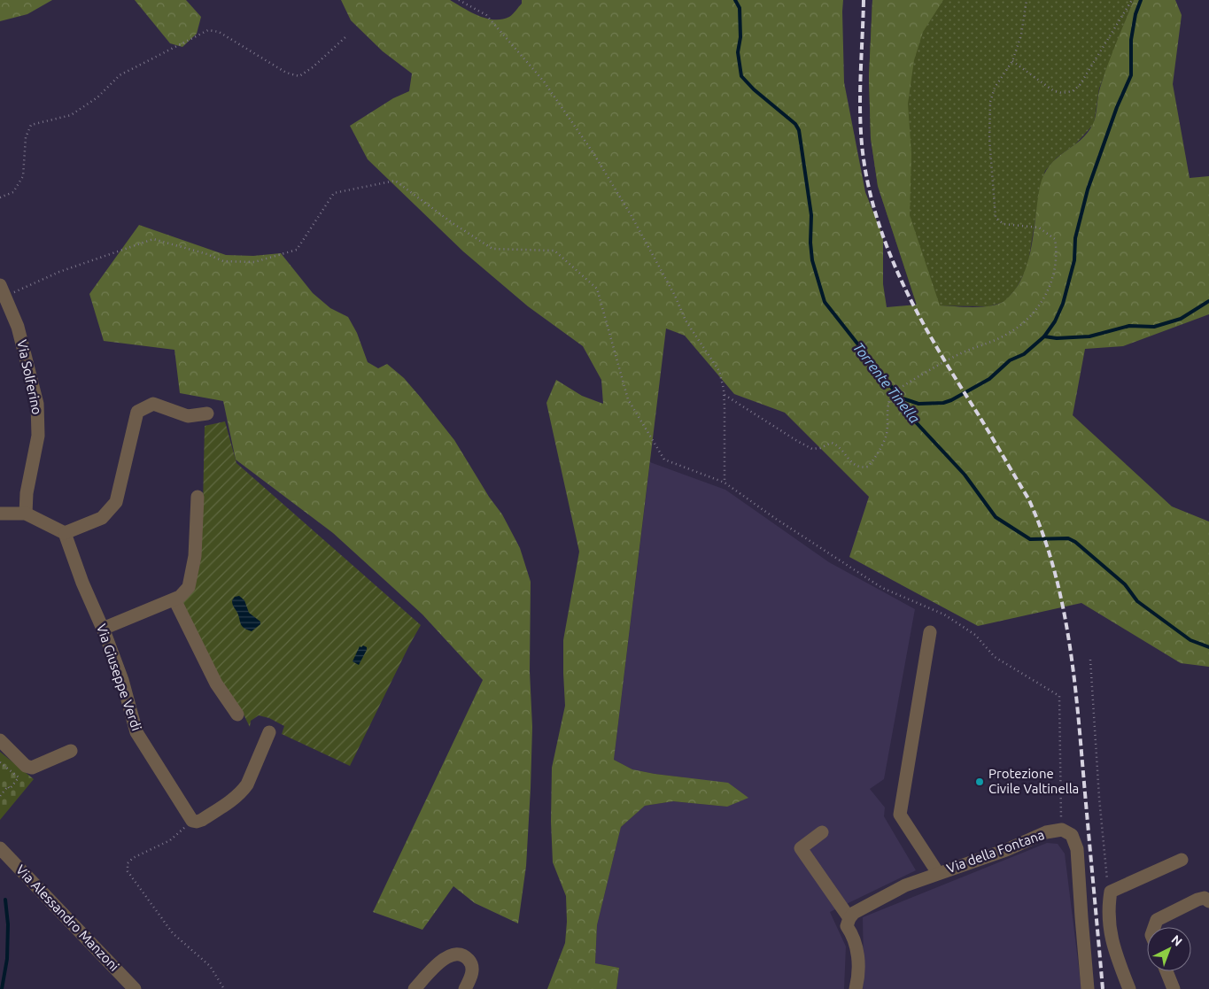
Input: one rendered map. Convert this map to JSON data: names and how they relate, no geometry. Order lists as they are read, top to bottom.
{
  "streets": {
    "street": [
      "Via Solferino",
      "Via Giuseppe Verdi",
      "Via della Fontana",
      "Via Alessandro Manzoni"
    ]
  },
  "water": ["Torrente Tinella"],
  "places": ["Protezione Civile Valtinella"],
  "north": "top right"
}
